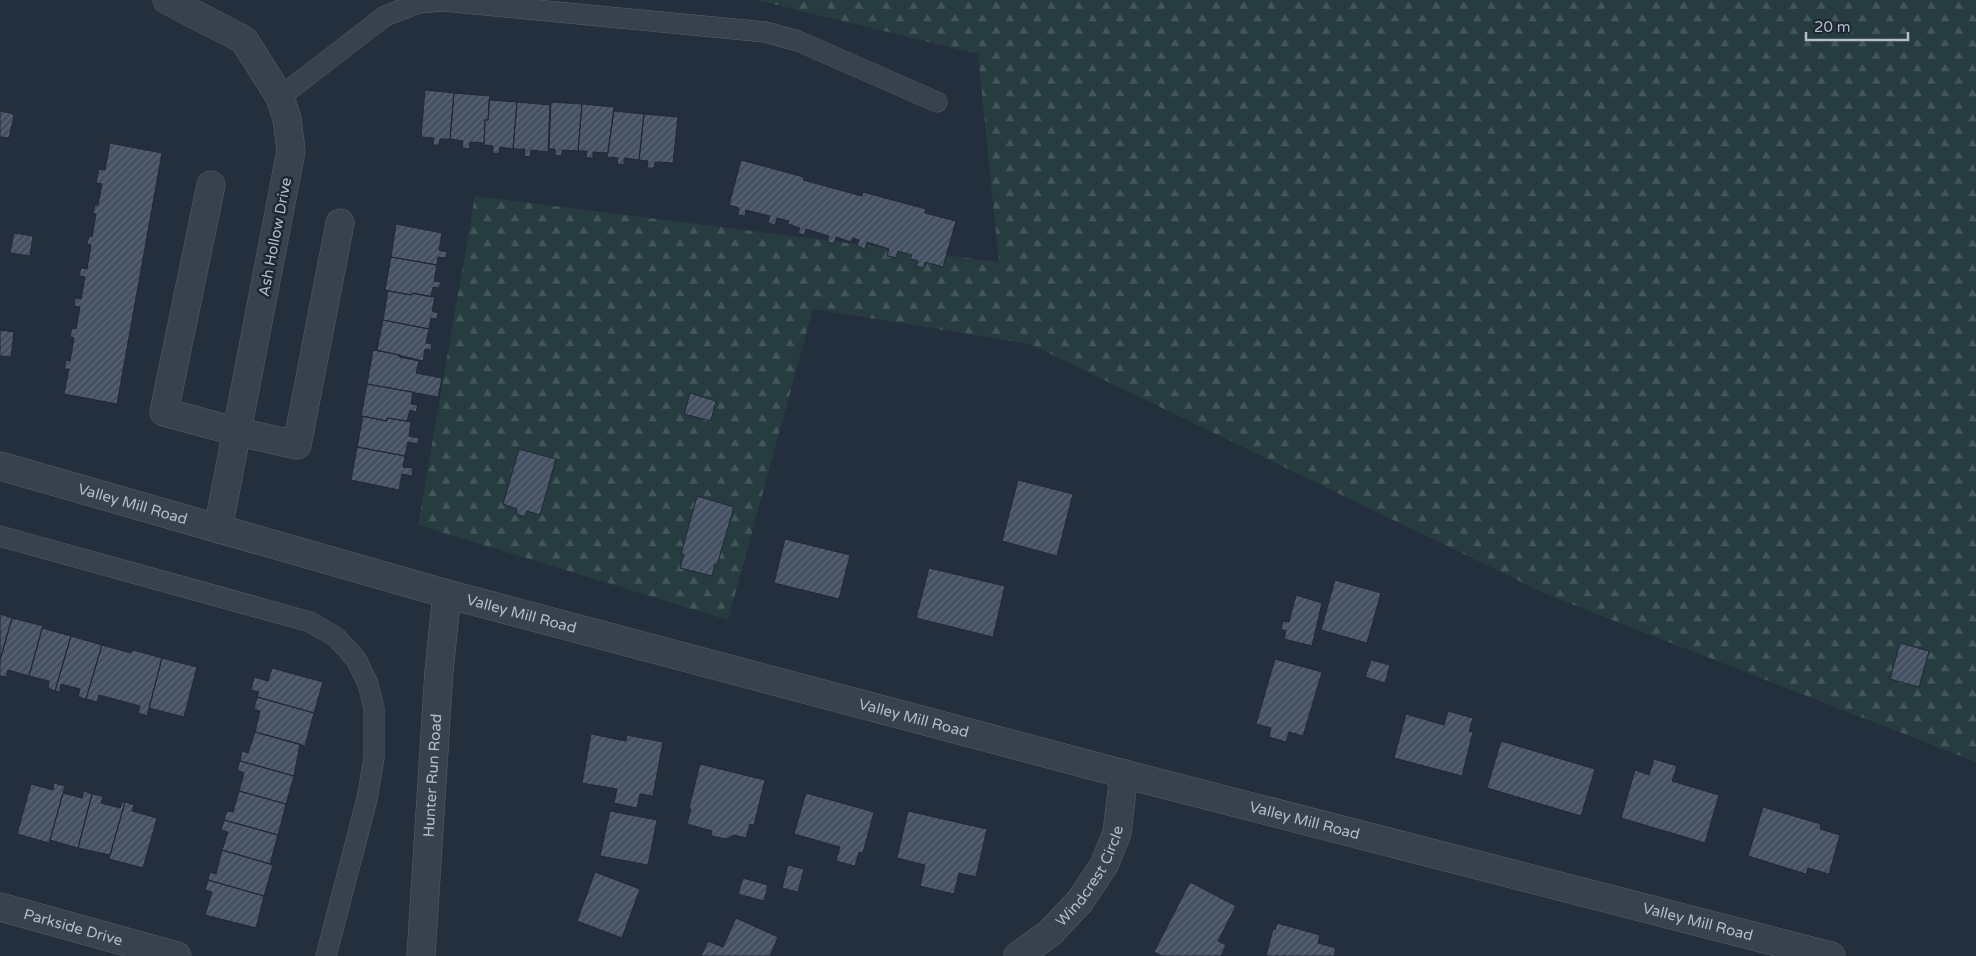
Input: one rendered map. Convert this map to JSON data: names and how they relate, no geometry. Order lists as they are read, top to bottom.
{
  "streets": {
    "street": [
      "Ash Hollow Drive",
      "Valley Mill Road",
      "Hunter Run Road",
      "Windcrest Circle",
      "Parkside Drive"
    ]
  },
  "crossings": [
    ["Ash Hollow Drive", "Valley Mill Road"],
    ["Valley Mill Road", "Hunter Run Road"],
    ["Valley Mill Road", "Windcrest Circle"]
  ],
  "scale_bar": "20 m"
}
